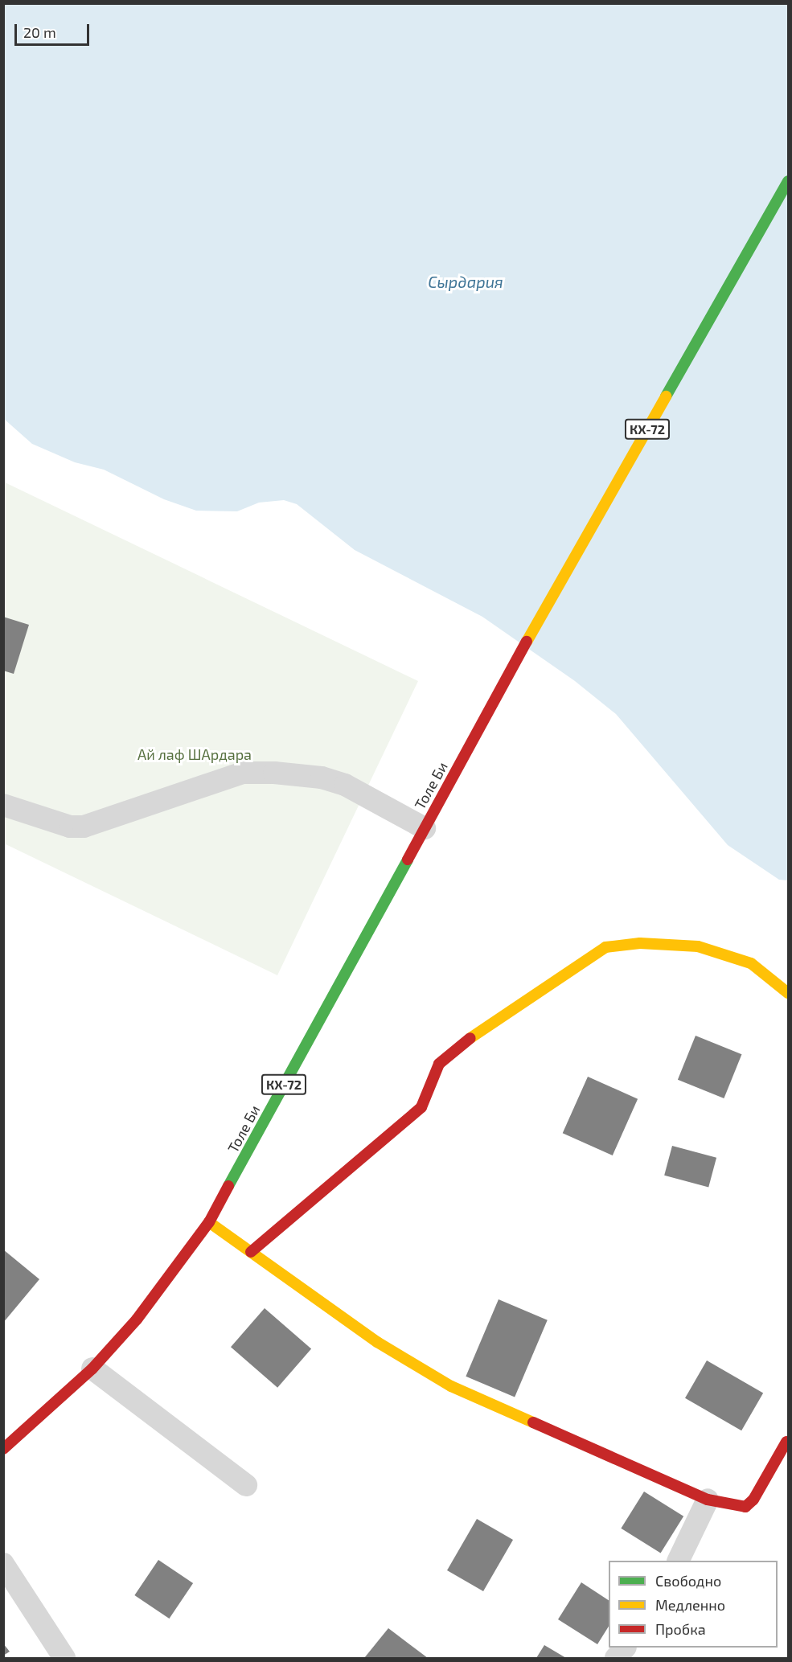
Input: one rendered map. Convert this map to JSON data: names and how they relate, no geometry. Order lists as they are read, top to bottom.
{
  "streets": {
    "main road": ["КХ-72", "Толе Би"]
  },
  "water": ["Сырдария"],
  "parks": ["Ай лаф ШАрдара"],
  "legend": ["Свободно", "Медленно", "Пробка"],
  "scale_bar": "20 m"
}
